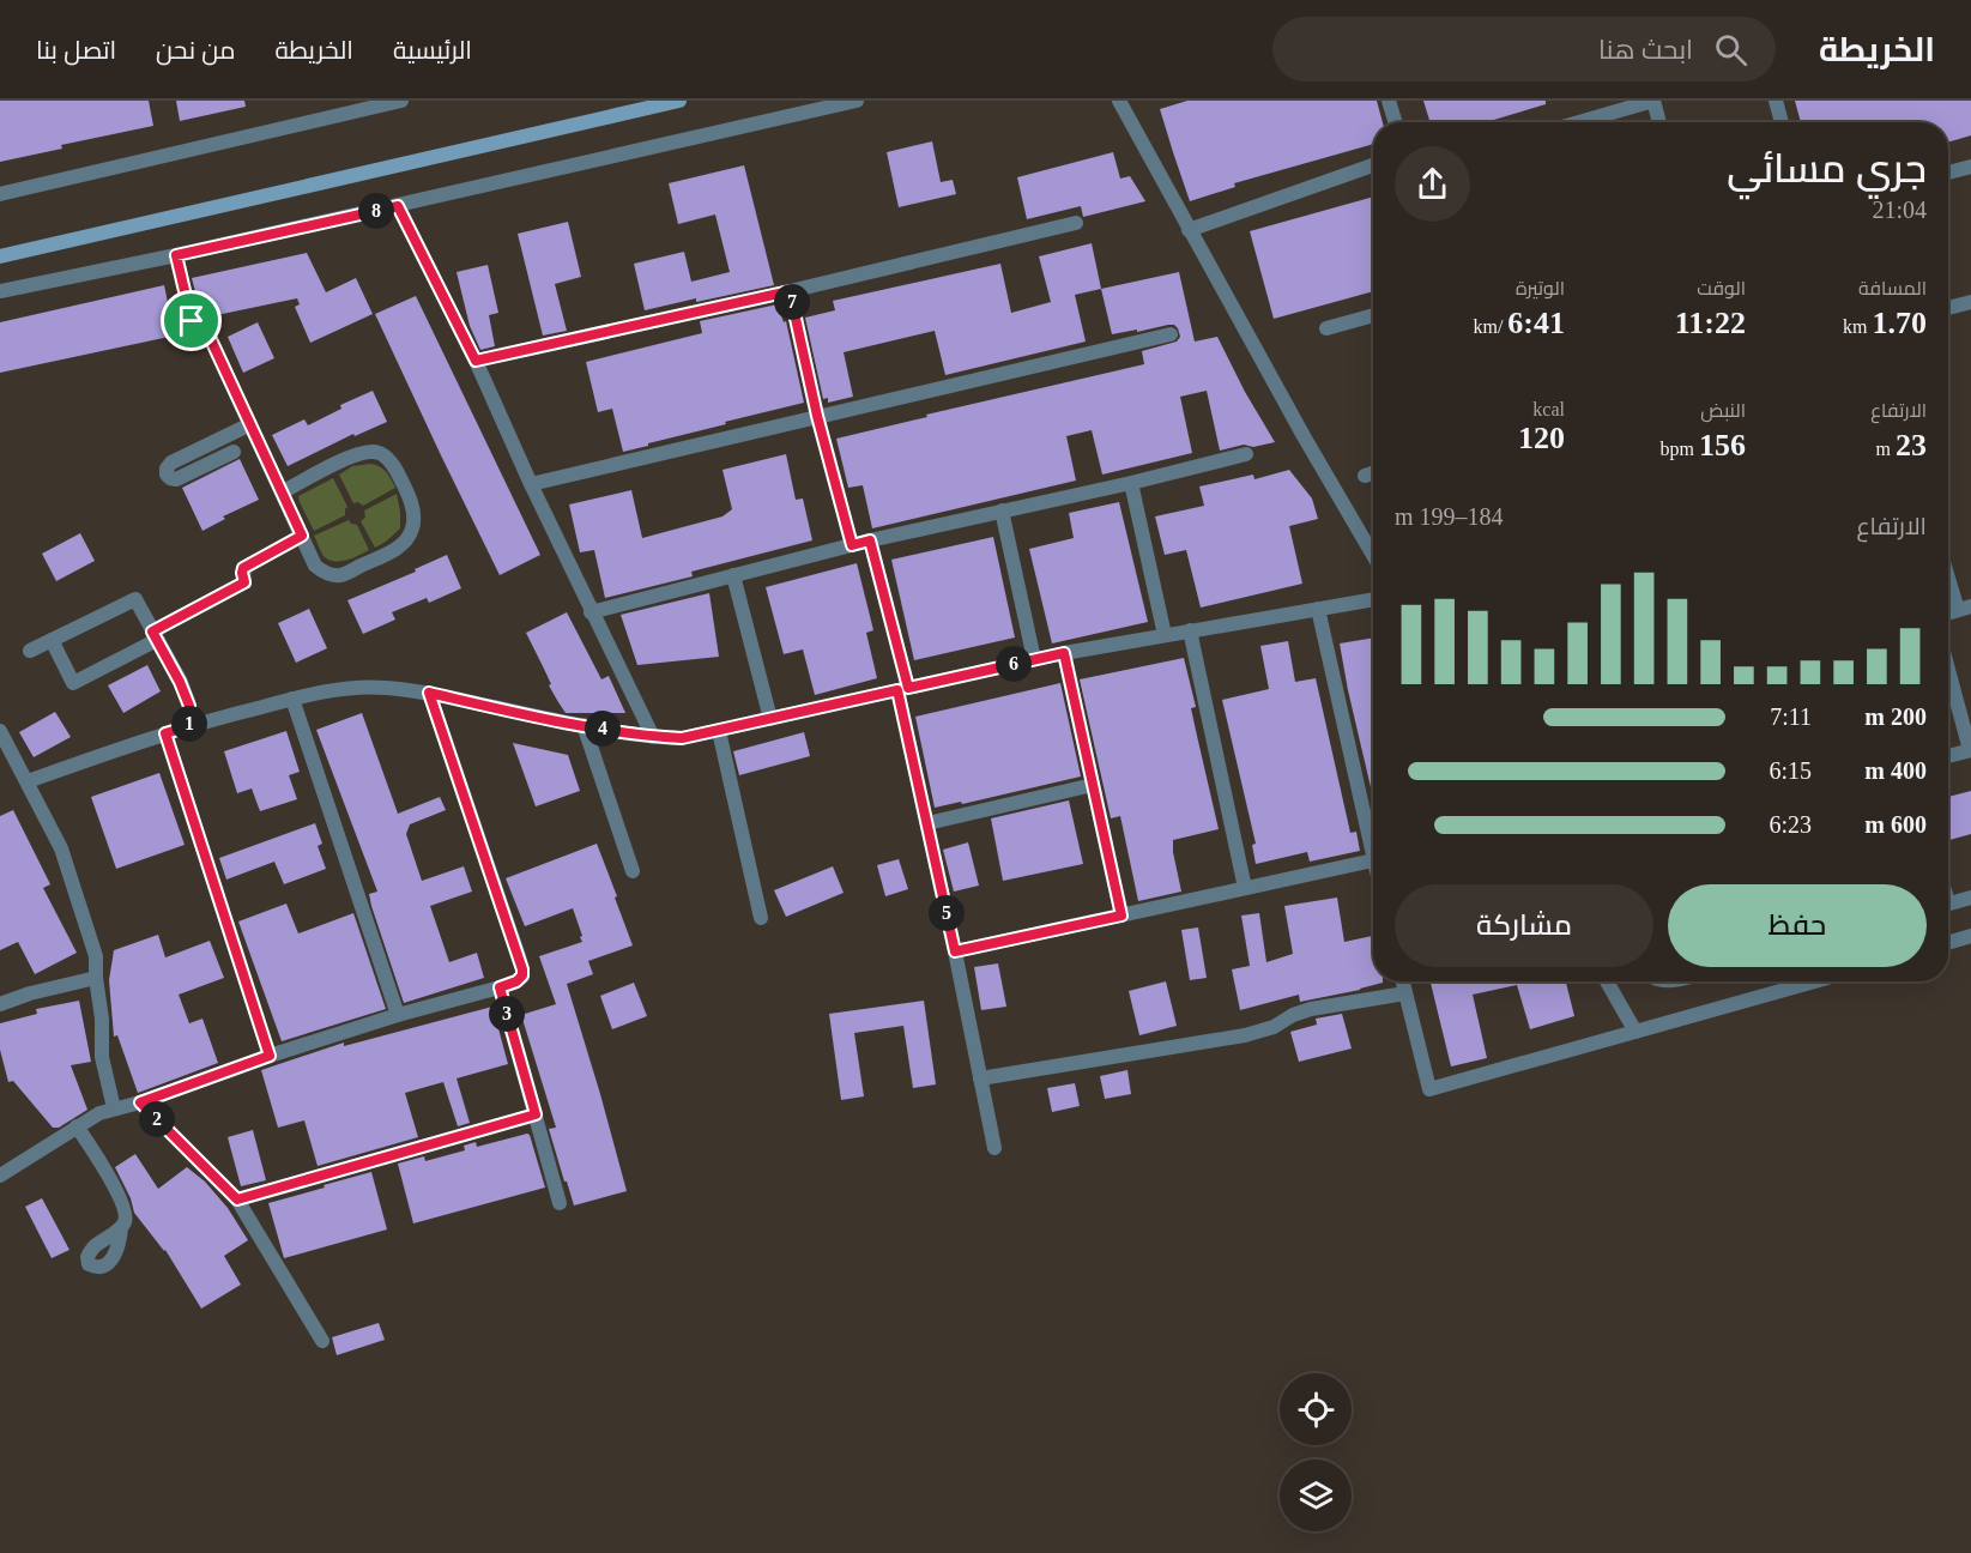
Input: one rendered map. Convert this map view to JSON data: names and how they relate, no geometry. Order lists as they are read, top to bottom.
{
  "page": {
    "header": "الخريطة",
    "search": "ابحث هنا",
    "nav": [
      "الرئيسية",
      "الخريطة",
      "من نحن",
      "اتصل بنا"
    ],
    "heading": ["جري مسائي", "21:04"],
    "pins": [
      "8",
      "7",
      "6",
      "1",
      "4",
      "5",
      "3",
      "2"
    ],
    "stats": [
      ["المسافة", "1.70 km"],
      ["الوقت", "11:22"],
      ["الوتيرة", "6:41 /km"],
      ["الارتفاع", "23 m"],
      ["النبض", "156 bpm"],
      ["kcal", "120"]
    ],
    "chart": ["الارتفاع", "184–199 m"],
    "list": [
      {
        "name": "200 m",
        "note": "7:11"
      },
      {
        "name": "400 m",
        "note": "6:15"
      },
      {
        "name": "600 m",
        "note": "6:23"
      }
    ],
    "buttons": ["حفظ", "مشاركة"]
  }
}
